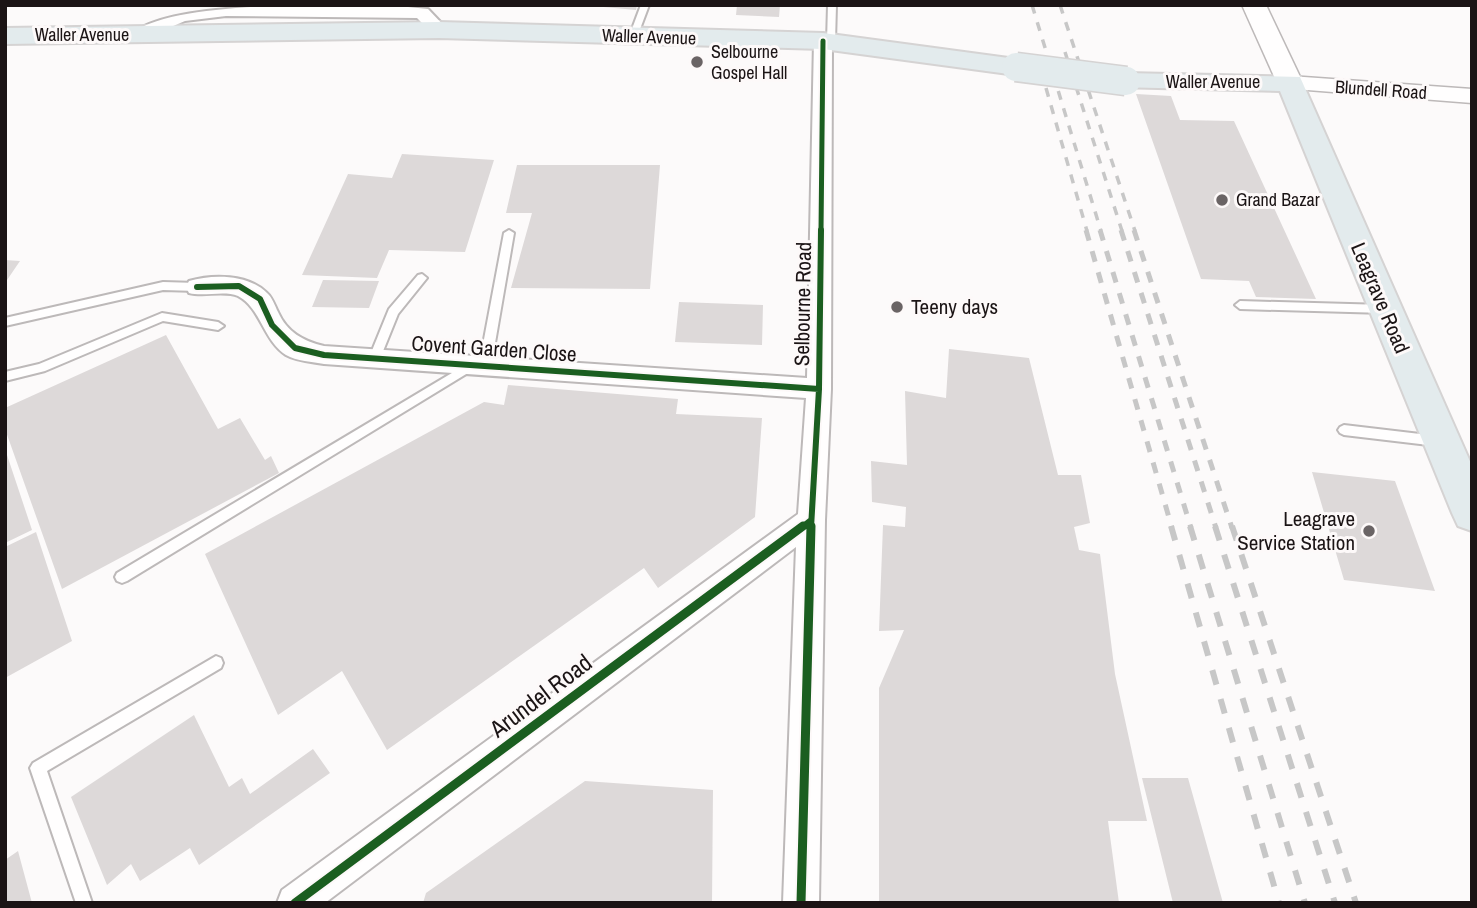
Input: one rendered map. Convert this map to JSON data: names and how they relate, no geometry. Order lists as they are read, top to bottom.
{
  "streets": {
    "main road": ["Waller Avenue", "Leagrave Road"],
    "street": [
      "Blundell Road",
      "Selbourne Road",
      "Covent Garden Close",
      "Arundel Road"
    ]
  },
  "crossings": [
    ["Waller Avenue", "Blundell Road"],
    ["Waller Avenue", "Leagrave Road"],
    ["Waller Avenue", "Selbourne Road"],
    ["Blundell Road", "Leagrave Road"],
    ["Selbourne Road", "Covent Garden Close"],
    ["Selbourne Road", "Arundel Road"]
  ],
  "places": [
    "Selbourne Gospel Hall",
    "Grand Bazar",
    "Teeny days",
    "Leagrave Service Station"
  ]
}
